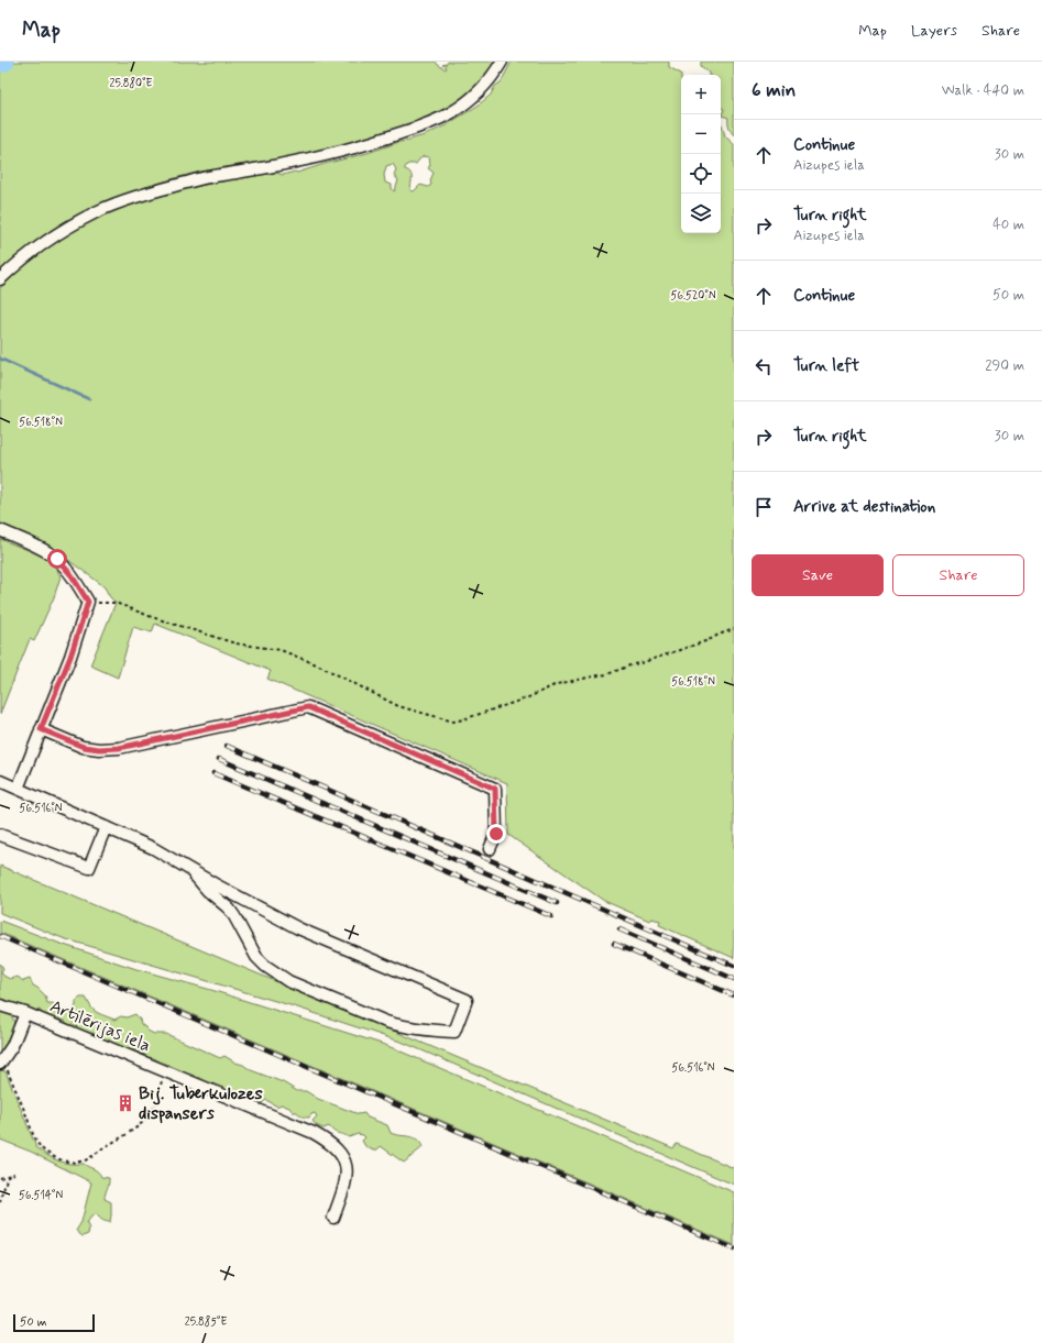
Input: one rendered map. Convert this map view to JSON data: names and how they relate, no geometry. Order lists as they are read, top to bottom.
{
  "streets": {
    "street": ["Artilērijas iela"]
  },
  "places": {
    "building": ["Bij. Tuberkulozes dispansers"]
  },
  "scale_bar": "50 m",
  "page": {
    "header": "Map",
    "nav": ["Map", "Layers", "Share"],
    "heading": ["6 min", "Walk · 440 m"],
    "map_buttons": ["+", "−"],
    "list": [
      ["Continue", "Aizupes iela", "30 m"],
      ["Turn right", "Aizupes iela", "40 m"],
      ["Continue", "50 m"],
      ["Turn left", "290 m"],
      ["Turn right", "30 m"],
      "Arrive at destination"
    ],
    "buttons": ["Save", "Share"],
    "scale": "50 m"
  },
  "coordinates": [
    "25.880°E",
    "56.520°N",
    "56.518°N",
    "56.516°N",
    "56.514°N",
    "25.885°E"
  ]
}
